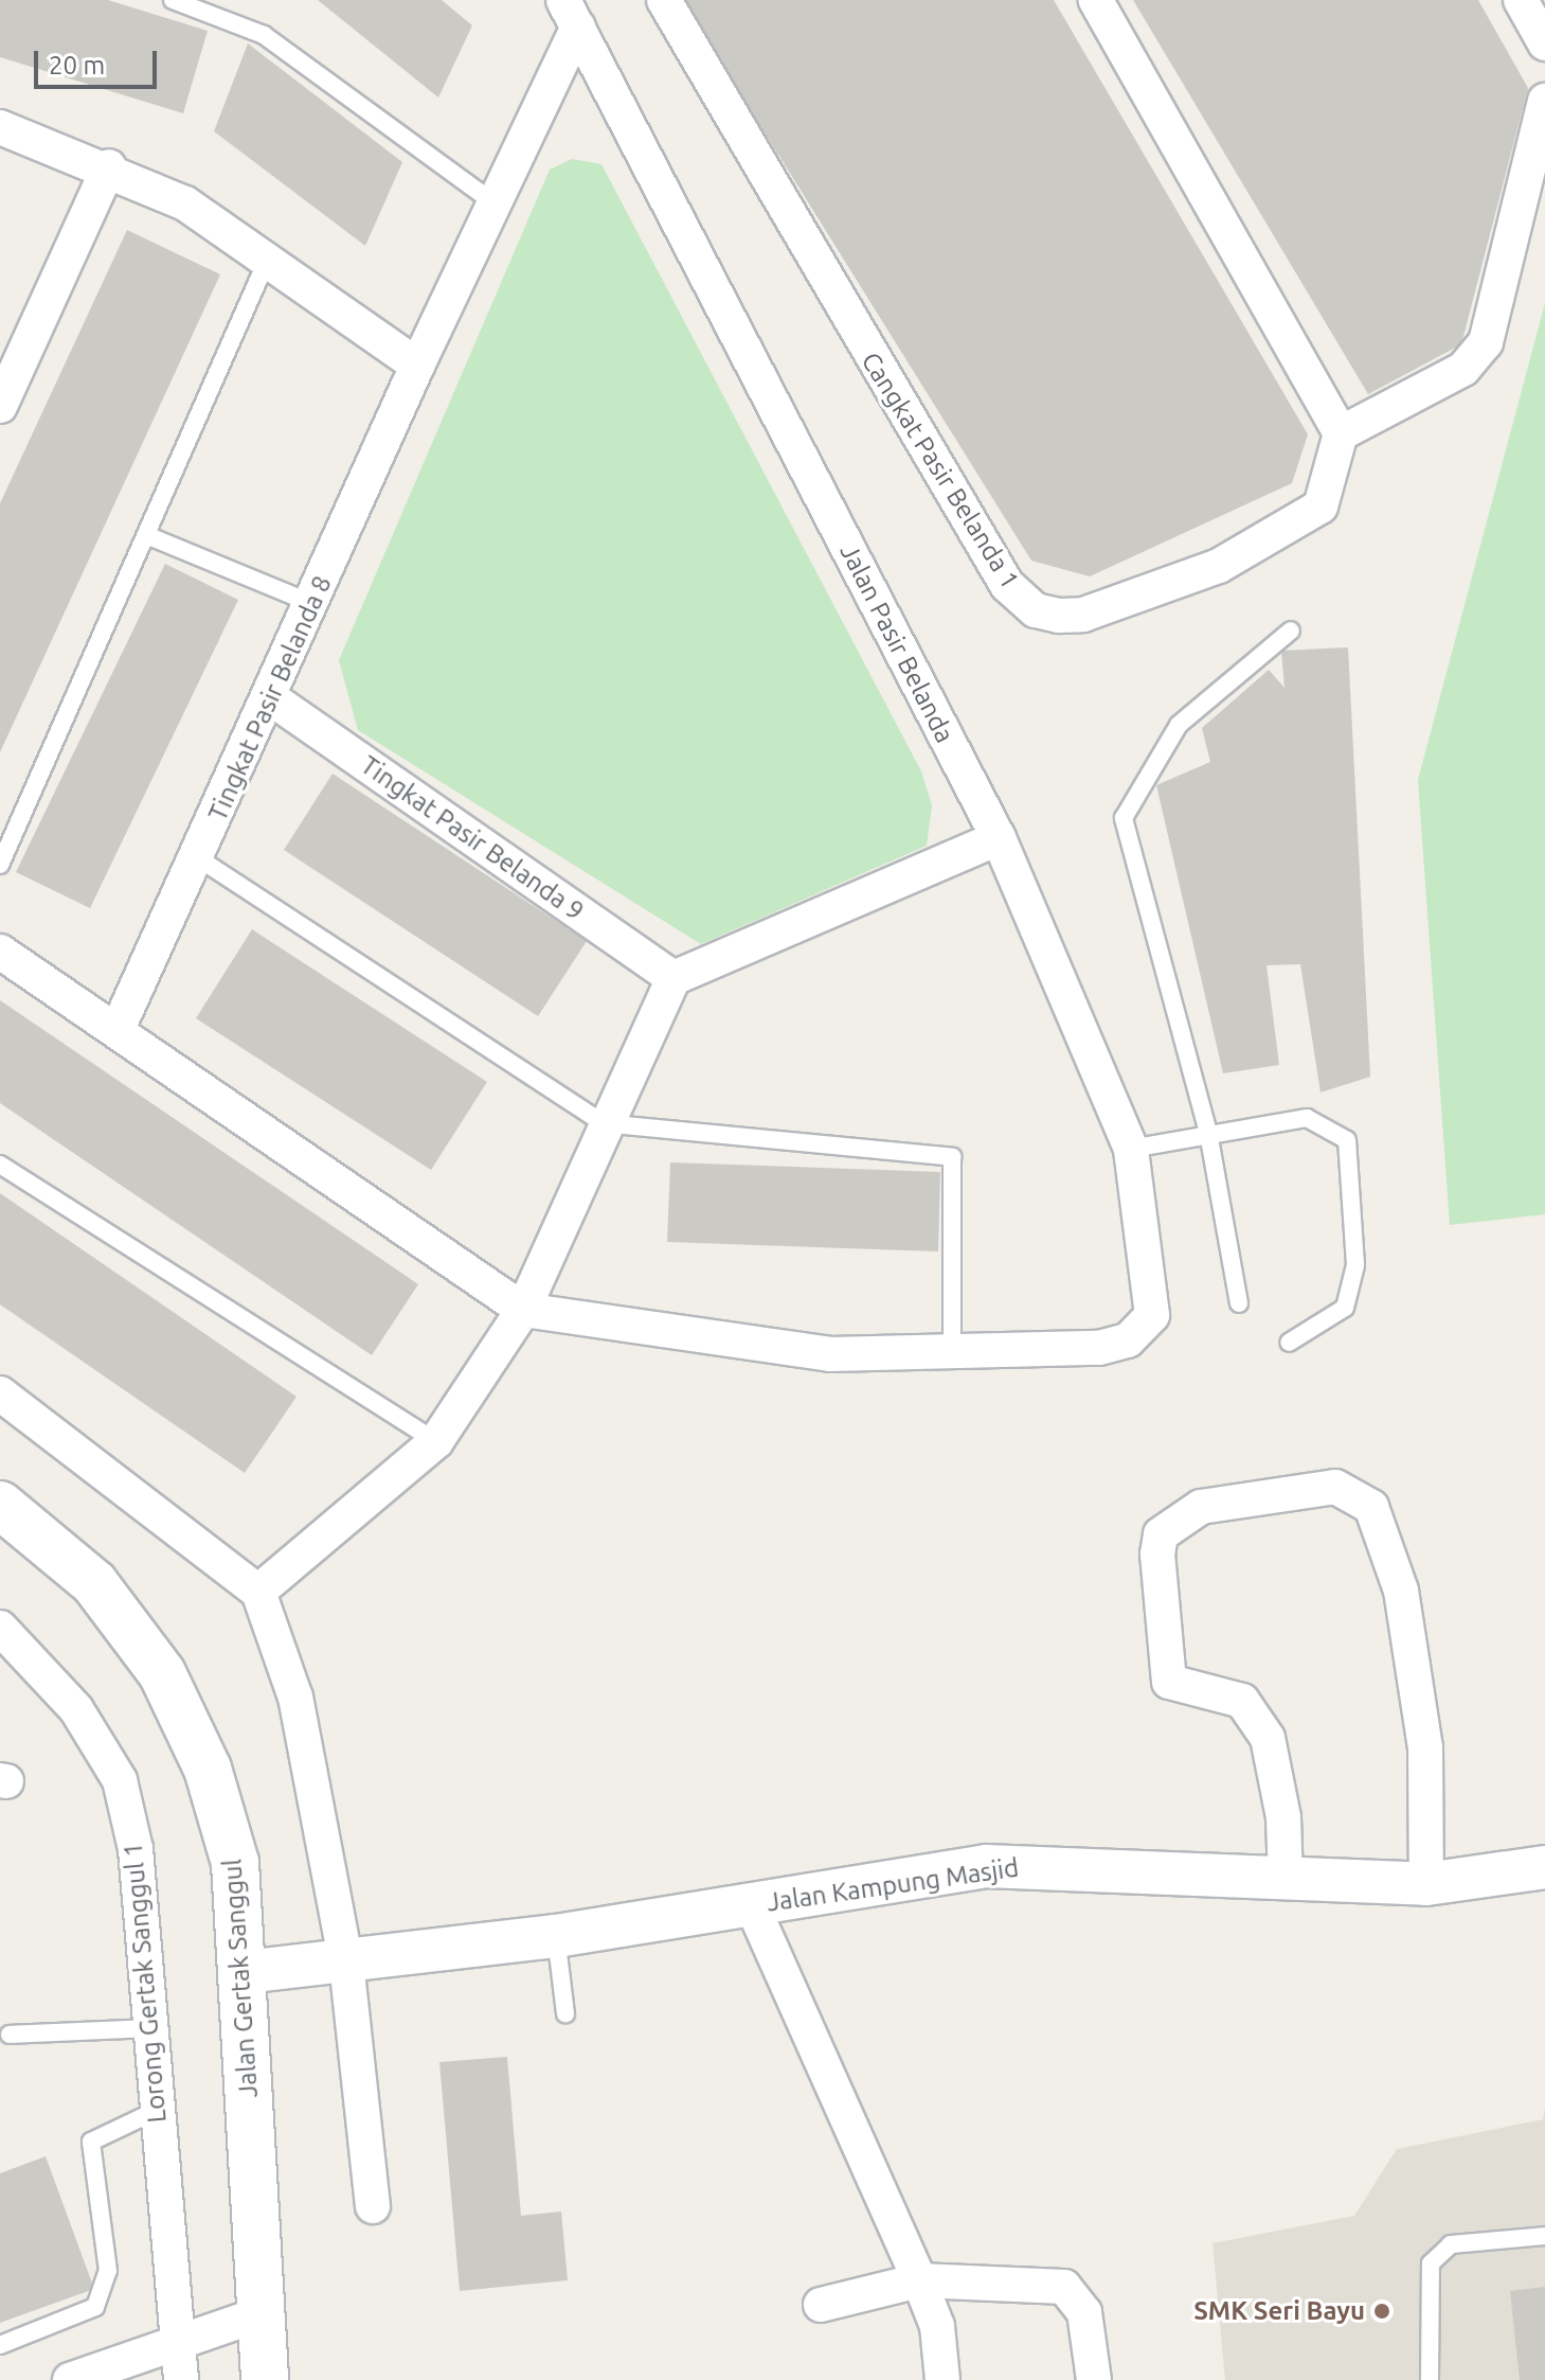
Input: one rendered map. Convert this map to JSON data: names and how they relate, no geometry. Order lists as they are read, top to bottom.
{
  "streets": {
    "main road": ["Jalan Gertak Sanggul"],
    "street": [
      "Cangkat Pasir Belanda 1",
      "Jalan Pasir Belanda",
      "Tingkat Pasir Belanda 8",
      "Tingkat Pasir Belanda 9",
      "Jalan Kampung Masjid",
      "Lorong Gertak Sanggul 1"
    ]
  },
  "crossings": [
    ["Jalan Pasir Belanda", "Tingkat Pasir Belanda 8"],
    ["Tingkat Pasir Belanda 8", "Tingkat Pasir Belanda 9"],
    ["Jalan Kampung Masjid", "Jalan Gertak Sanggul"]
  ],
  "places": ["SMK Seri Bayu"],
  "scale_bar": "20 m"
}
